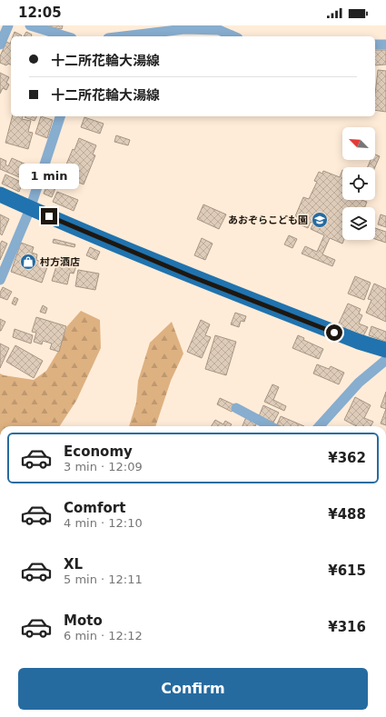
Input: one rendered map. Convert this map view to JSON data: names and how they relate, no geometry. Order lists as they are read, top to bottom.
{
  "places": {
    "school or university": ["あおぞらこども園"],
    "shop": ["村方酒店"]
  },
  "north": "top left",
  "page": {
    "status": "12:05",
    "banner": ["十二所花輪大湯線", "十二所花輪大湯線"],
    "bubble": "1 min",
    "list": [
      {
        "name": "Economy",
        "note": "3 min · 12:09",
        "value": "¥362"
      },
      {
        "name": "Comfort",
        "note": "4 min · 12:10",
        "value": "¥488"
      },
      {
        "name": "XL",
        "note": "5 min · 12:11",
        "value": "¥615"
      },
      {
        "name": "Moto",
        "note": "6 min · 12:12",
        "value": "¥316"
      }
    ],
    "buttons": "Confirm"
  }
}
